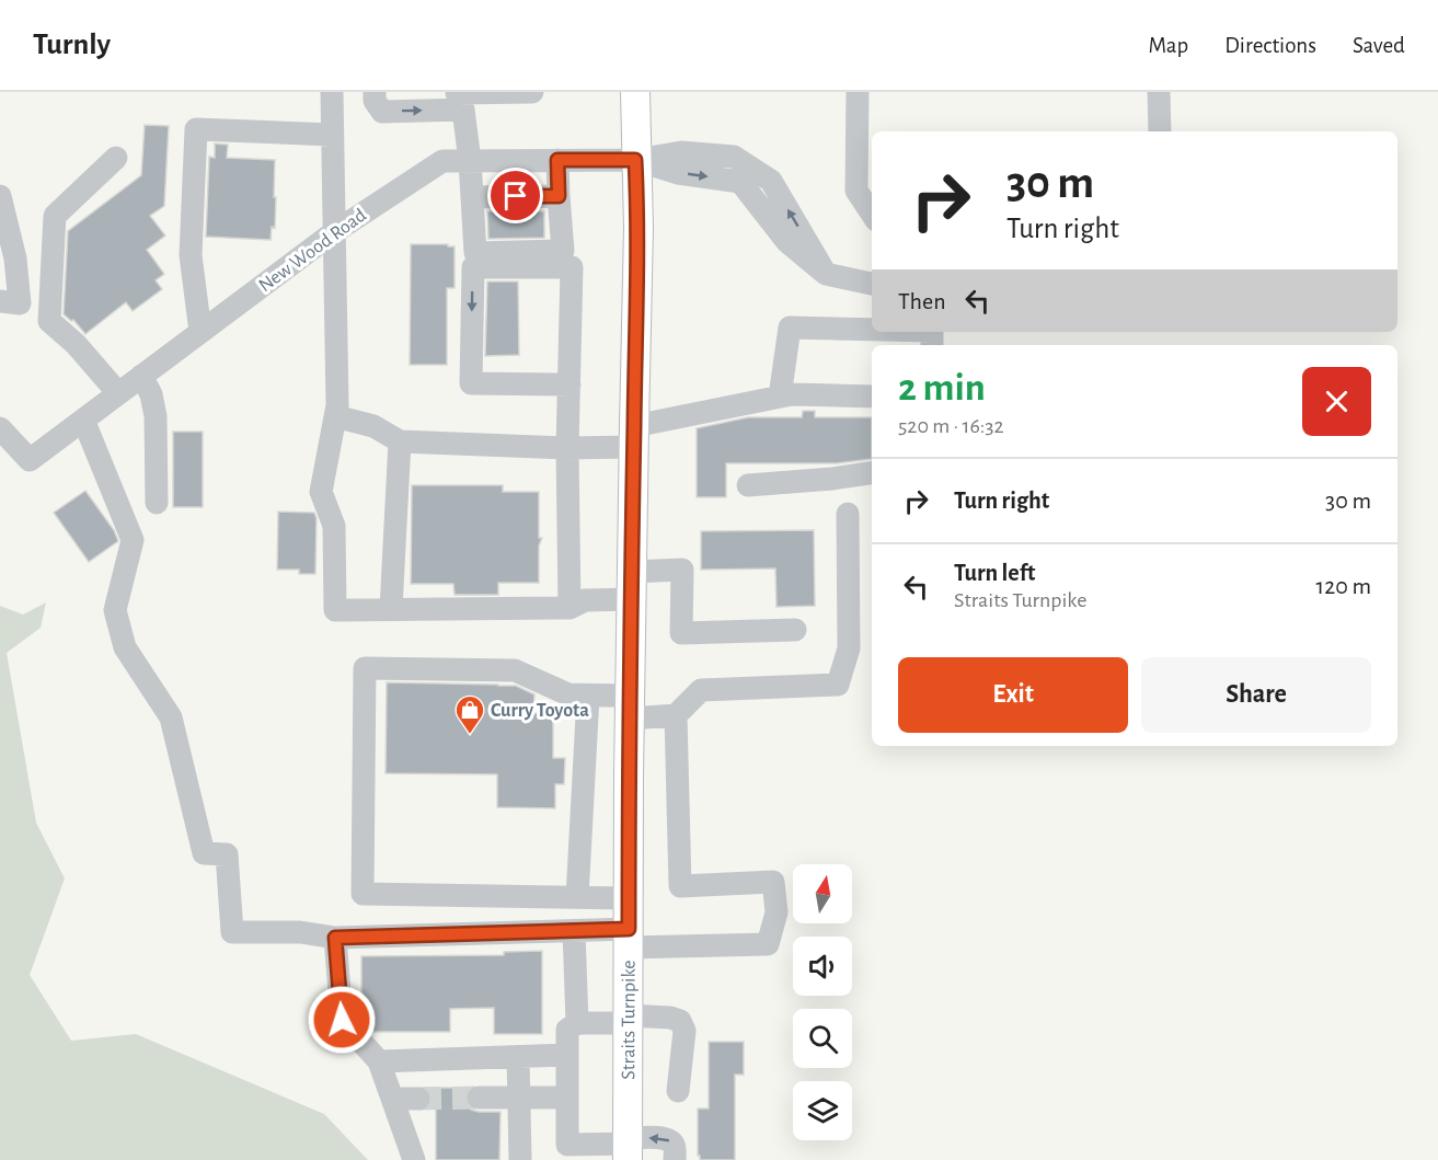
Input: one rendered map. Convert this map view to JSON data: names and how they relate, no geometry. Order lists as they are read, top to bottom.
{
  "streets": {
    "main road": ["Straits Turnpike"],
    "street": ["New Wood Road"]
  },
  "crossings": [
    ["New Wood Road", "Straits Turnpike"]
  ],
  "places": {
    "shop": ["Curry Toyota"]
  },
  "north": "top",
  "page": {
    "header": "Turnly",
    "nav": ["Map", "Directions", "Saved"],
    "turn": ["30 m", "Turn right"],
    "then": "Then",
    "heading": ["2 min", "520 m · 16:32"],
    "list": [
      {
        "name": "Turn right",
        "value": "30 m"
      },
      {
        "name": "Turn left",
        "note": "Straits Turnpike",
        "value": "120 m"
      }
    ],
    "buttons": ["Exit", "Share"]
  }
}
